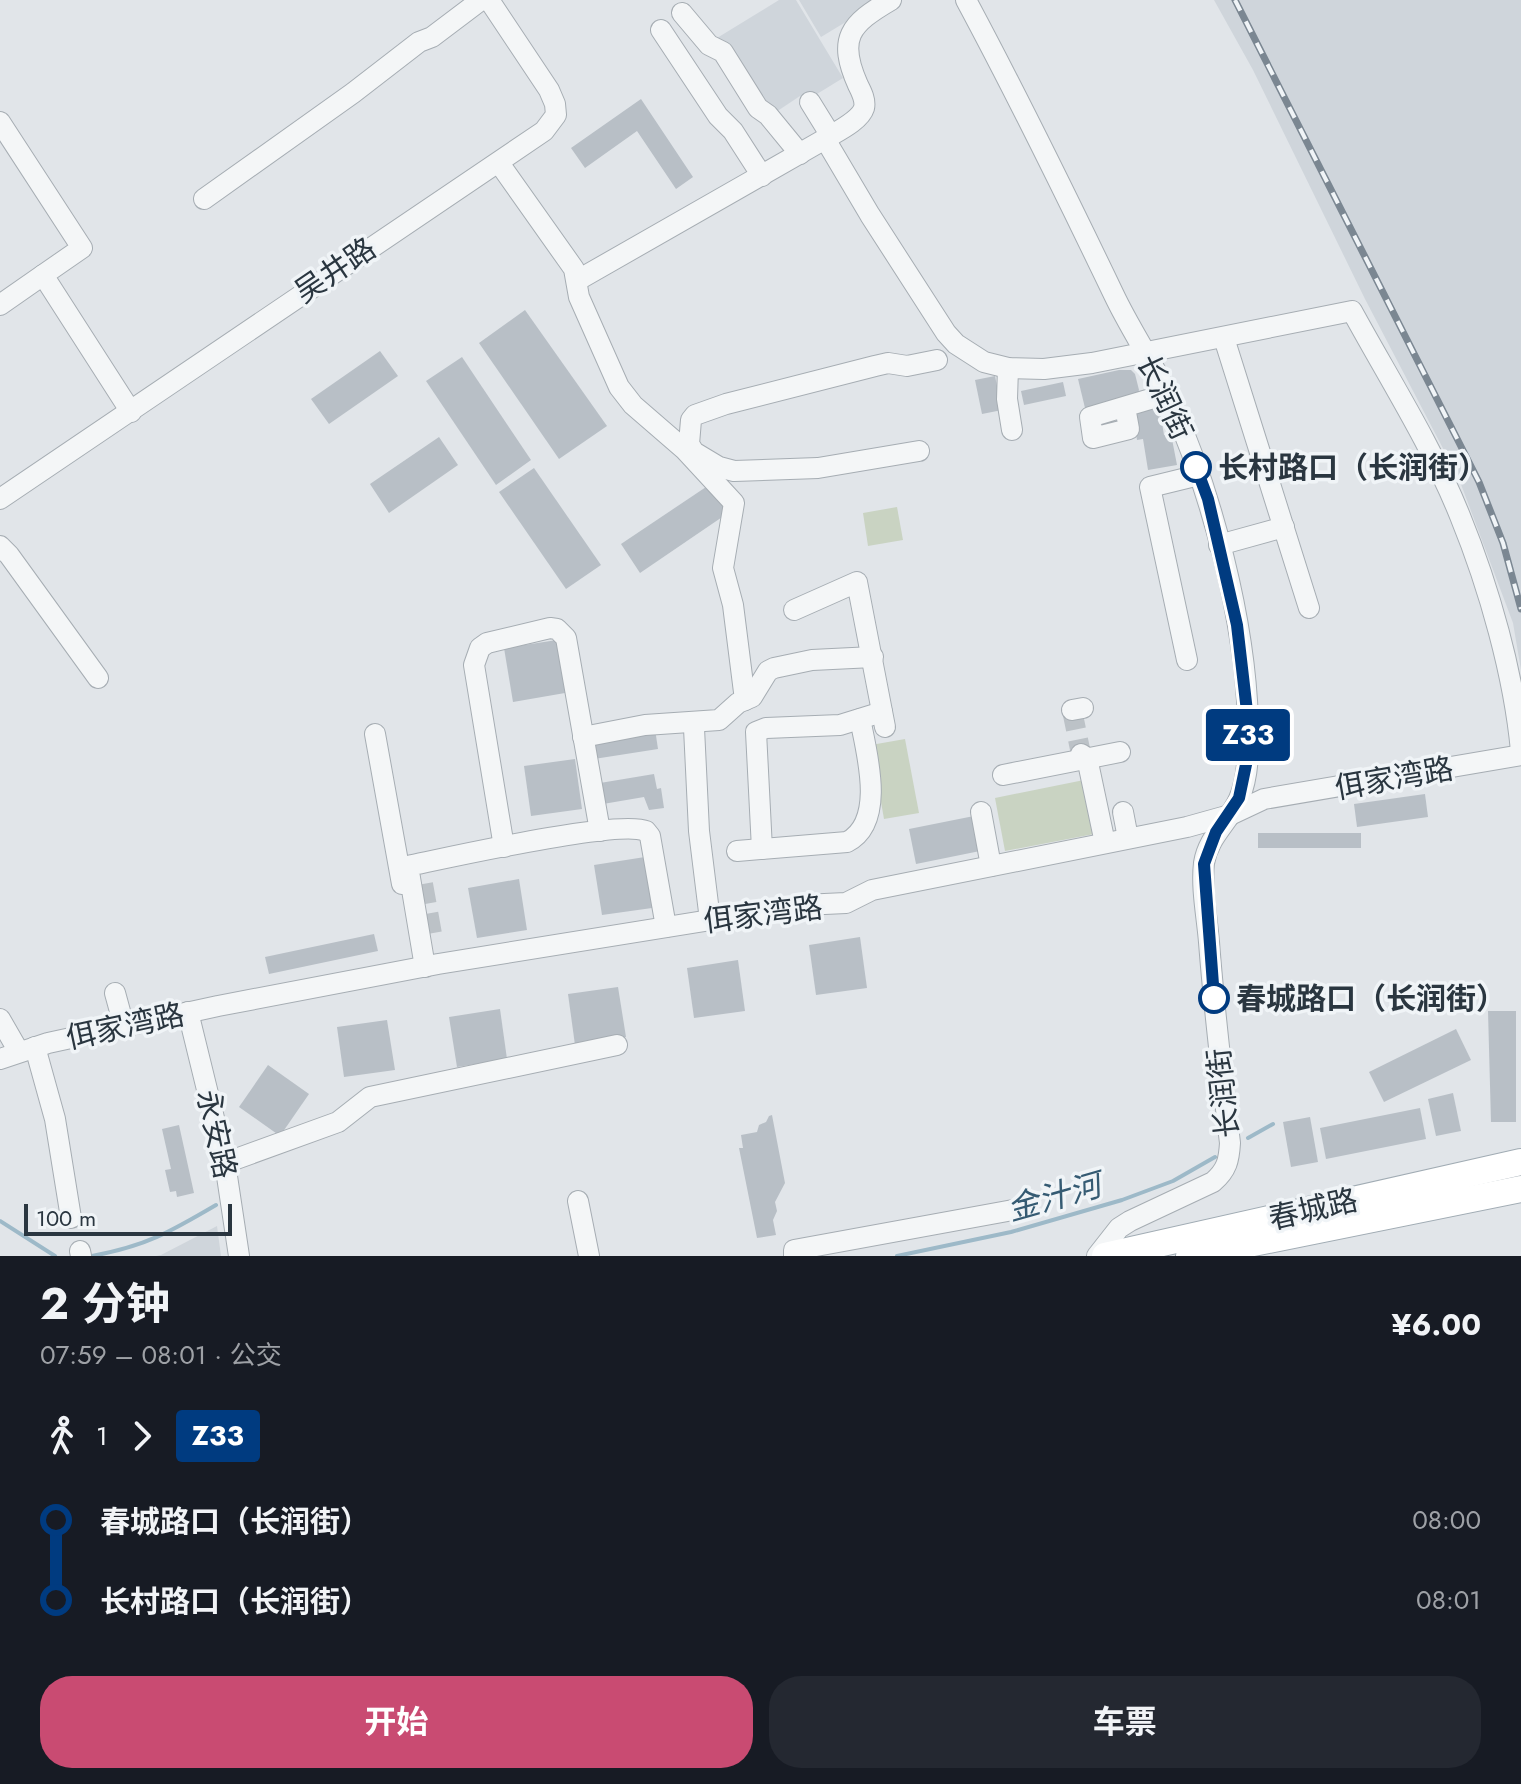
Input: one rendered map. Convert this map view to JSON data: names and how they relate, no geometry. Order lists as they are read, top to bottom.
{
  "streets": {
    "main road": ["春城路"],
    "street": [
      "吴井路",
      "长润街",
      "佴家湾路",
      "永安路"
    ]
  },
  "crossings": [
    ["长润街", "佴家湾路"],
    ["佴家湾路", "永安路"]
  ],
  "water": ["金汁河"],
  "places": ["长村路口（长润街）", "春城路口（长润街）"],
  "lines": ["bus line Z33"],
  "scale_bar": "100 m",
  "page": {
    "on_map": "Z33",
    "scale": "100 m",
    "heading": ["2 分钟", "07:59 – 08:01 · 公交", "¥6.00"],
    "legs": ["1", "Z33"],
    "list": [
      {
        "name": "春城路口（长润街）",
        "value": "08:00"
      },
      {
        "name": "长村路口（长润街）",
        "value": "08:01"
      }
    ],
    "buttons": ["开始", "车票"]
  }
}
